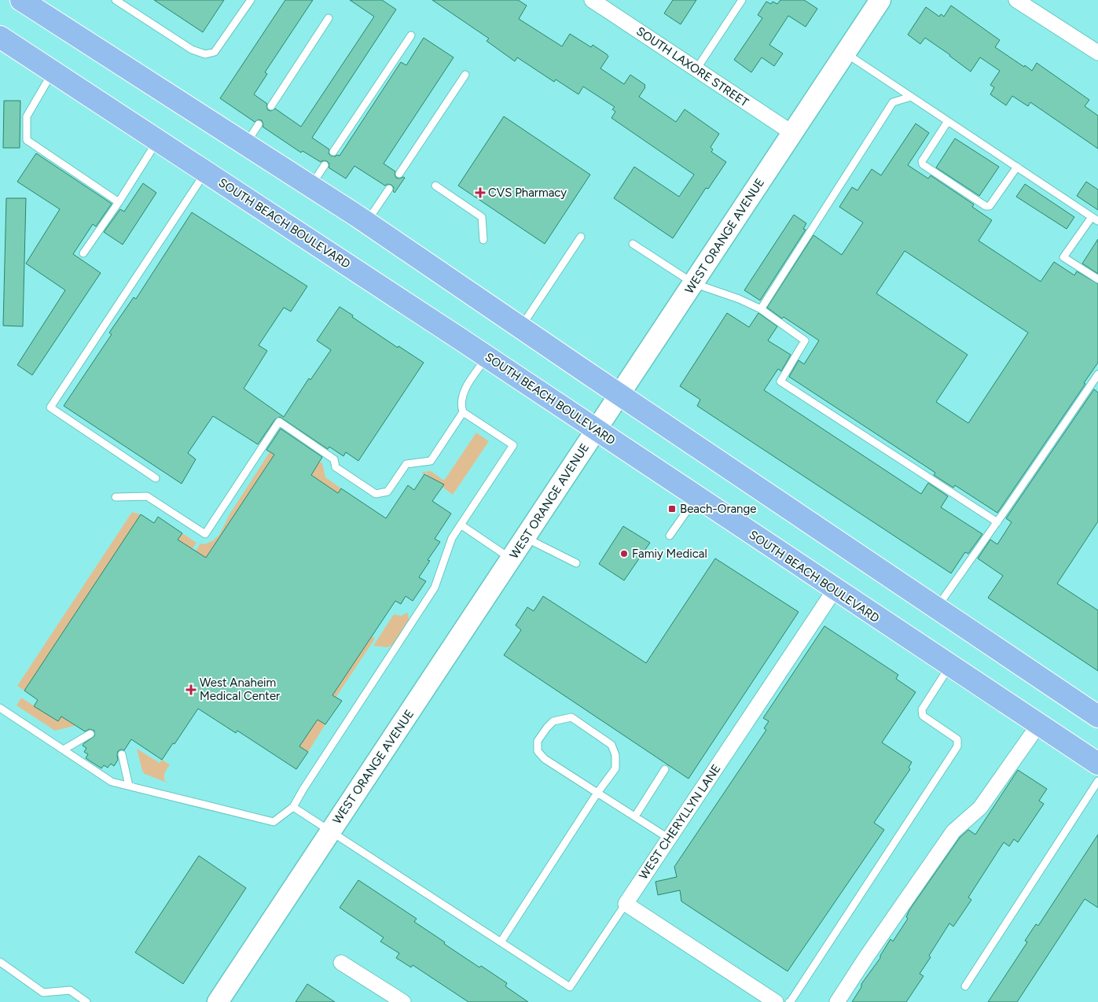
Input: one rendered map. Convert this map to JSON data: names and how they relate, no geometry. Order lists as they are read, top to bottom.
{
  "streets": {
    "main road": ["SOUTH BEACH BOULEVARD"],
    "street": ["SOUTH LAXORE STREET", "WEST ORANGE AVENUE", "WEST CHERYLLYN LANE"]
  },
  "crossings": [
    ["SOUTH LAXORE STREET", "WEST ORANGE AVENUE"],
    ["SOUTH BEACH BOULEVARD", "WEST ORANGE AVENUE"],
    ["SOUTH BEACH BOULEVARD", "WEST CHERYLLYN LANE"]
  ],
  "places": {
    "health": ["CVS Pharmacy", "West Anaheim Medical Center"],
    "transit": ["Beach-Orange"],
    "other": ["Famiy Medical"]
  }
}
